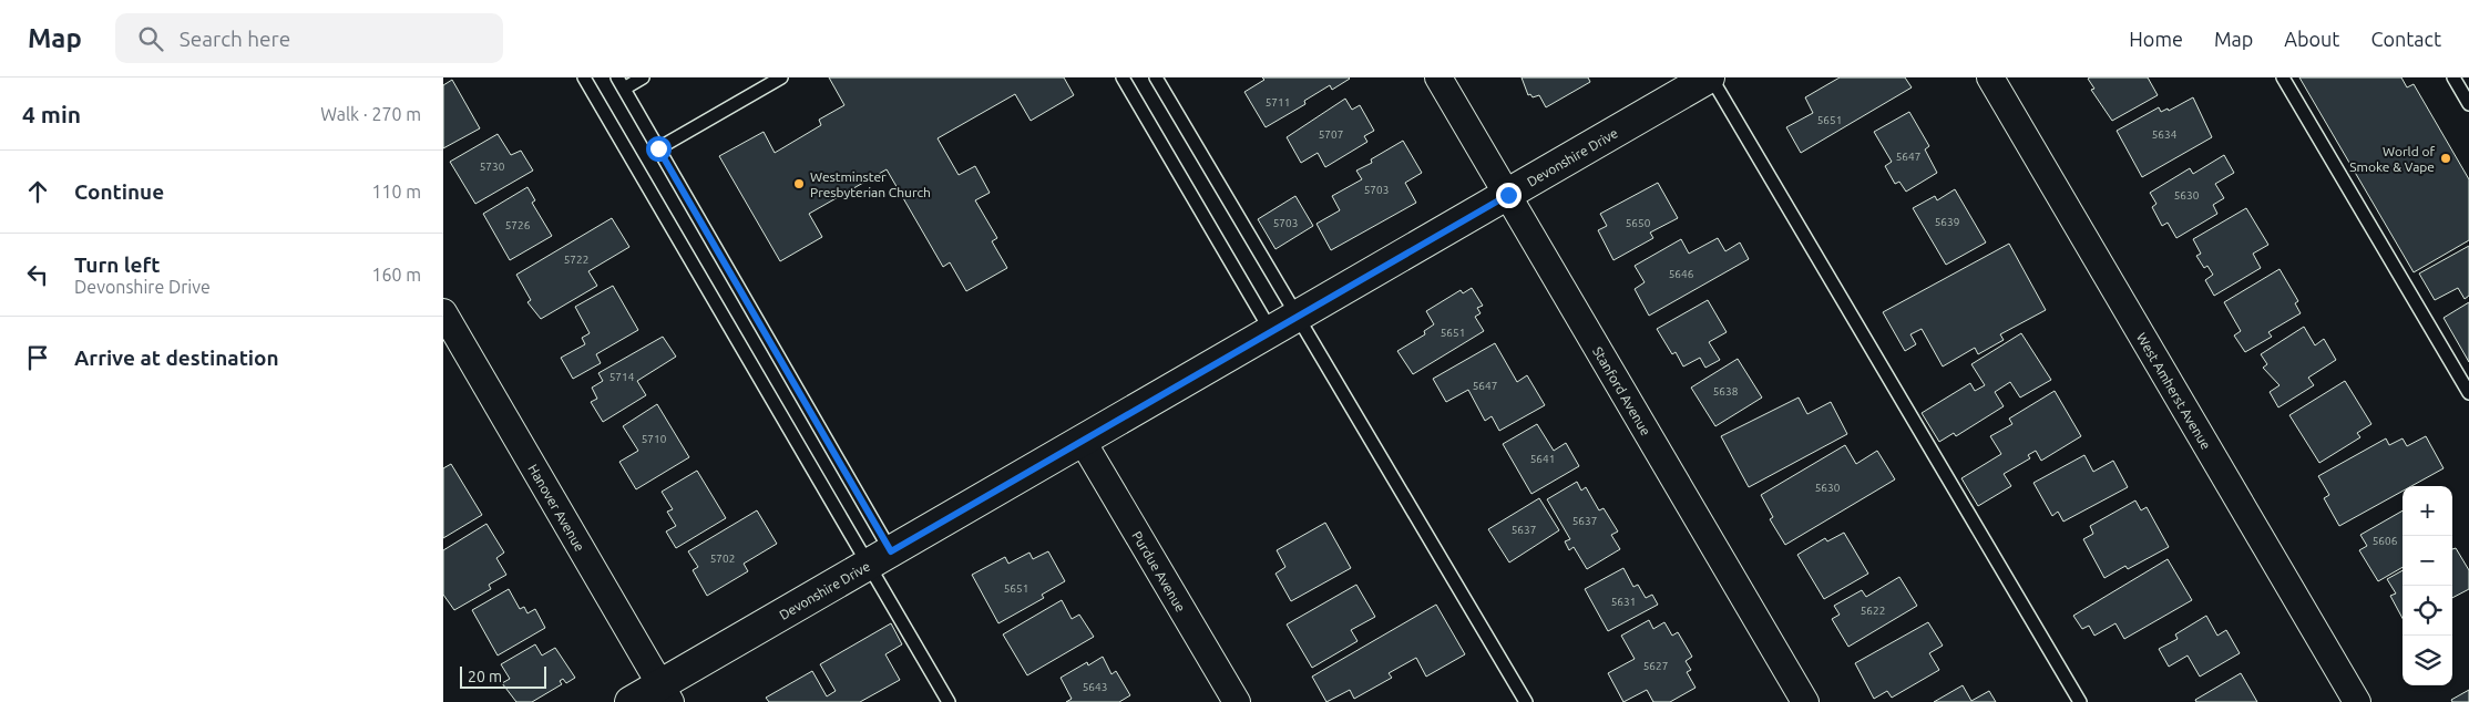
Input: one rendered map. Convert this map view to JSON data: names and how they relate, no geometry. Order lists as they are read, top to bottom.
{
  "streets": {
    "street": [
      "Devonshire Drive",
      "Stanford Avenue",
      "West Amherst Avenue",
      "Hanover Avenue",
      "Purdue Avenue"
    ]
  },
  "crossings": [
    ["Devonshire Drive", "Stanford Avenue"],
    ["Devonshire Drive", "Hanover Avenue"],
    ["Devonshire Drive", "Purdue Avenue"]
  ],
  "places": ["World of Smoke & Vape", "Westminster Presbyterian Church"],
  "house_numbers": [
    "5711",
    "5651",
    "5707",
    "5634",
    "5647",
    "5730",
    "5703",
    "5630",
    "5639",
    "5703",
    "5650",
    "5726",
    "5722",
    "5646",
    "5651",
    "5714",
    "5647",
    "5638",
    "5710",
    "5641",
    "5630",
    "5637",
    "5637",
    "5606",
    "5702",
    "5651",
    "5631",
    "5622",
    "5627",
    "5643"
  ],
  "scale_bar": "20 m",
  "page": {
    "header": "Map",
    "search": "Search here",
    "nav": [
      "Home",
      "Map",
      "About",
      "Contact"
    ],
    "heading": ["4 min", "Walk · 270 m"],
    "list": [
      ["Continue", "110 m"],
      ["Turn left", "Devonshire Drive", "160 m"],
      "Arrive at destination"
    ],
    "map_buttons": ["+", "−"],
    "scale": "20 m"
  }
}
